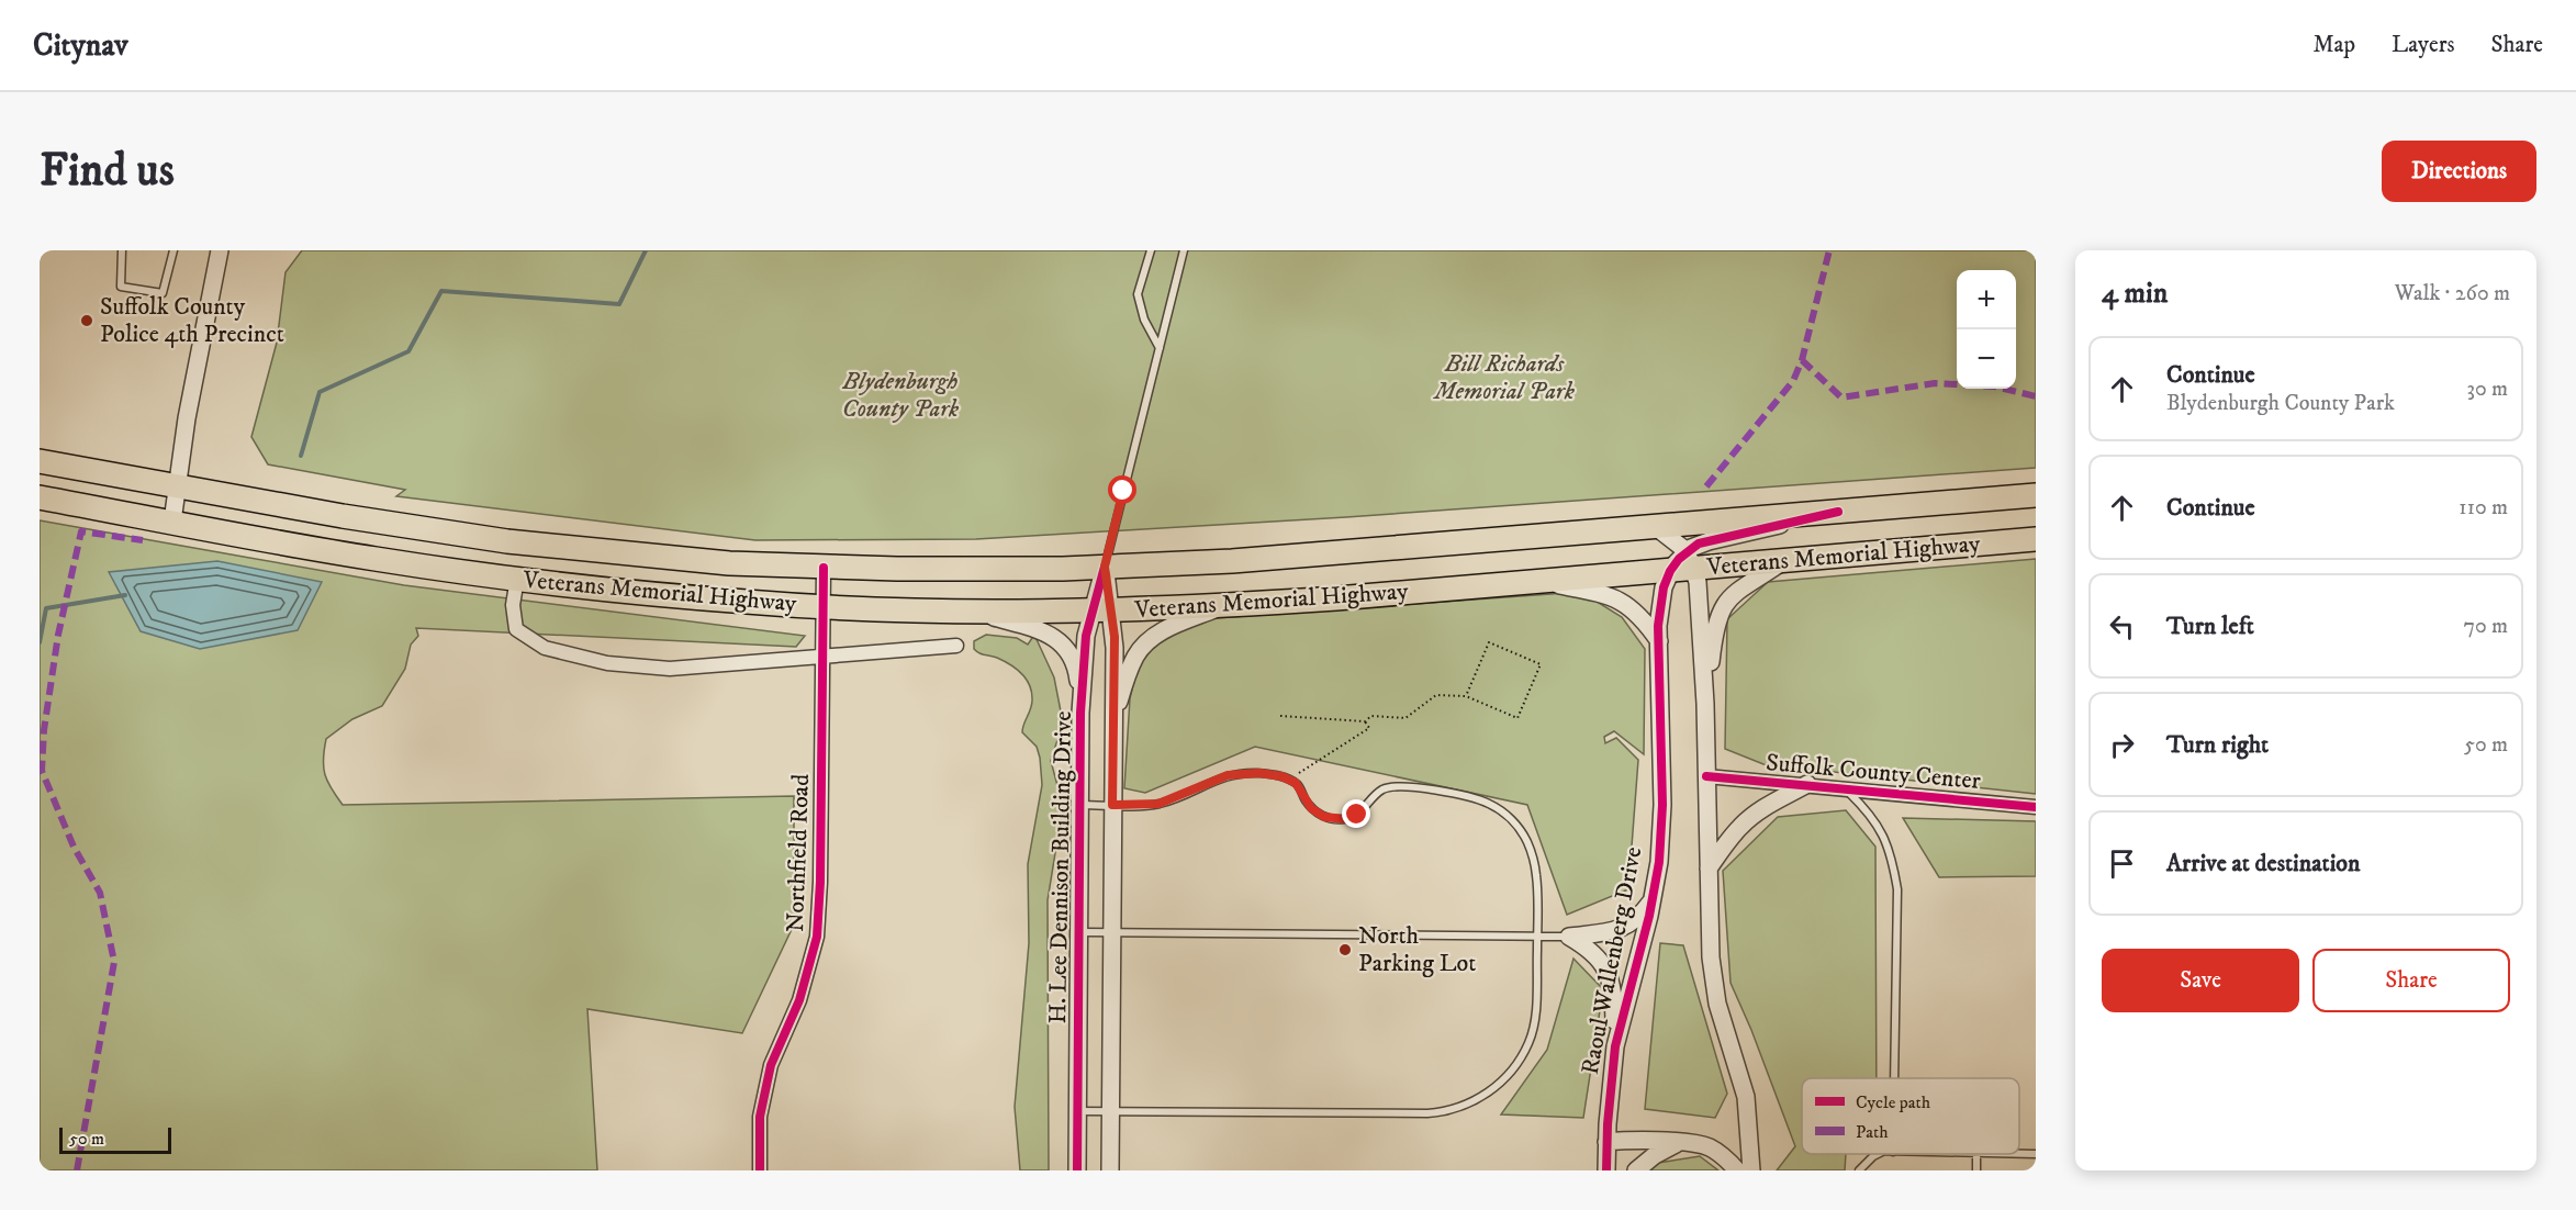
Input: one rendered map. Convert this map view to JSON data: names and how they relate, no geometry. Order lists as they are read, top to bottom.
{
  "streets": {
    "highway": ["Veterans Memorial Highway"],
    "street": [
      "Suffolk County Center",
      "Northfield Road",
      "H. Lee Dennison Building Drive",
      "Raoul Wallenberg Drive"
    ]
  },
  "crossings": [
    ["Veterans Memorial Highway", "Northfield Road"],
    ["Veterans Memorial Highway", "H. Lee Dennison Building Drive"],
    ["Veterans Memorial Highway", "Raoul Wallenberg Drive"]
  ],
  "parks": ["Bill Richards Memorial Park", "Blydenburgh County Park"],
  "places": ["Suffolk County Police 4th Precinct", "North Parking Lot"],
  "legend": ["Cycle path", "Path"],
  "scale_bar": "50 m",
  "page": {
    "header": "Citynav",
    "nav": ["Map", "Layers", "Share"],
    "buttons": [
      "Directions",
      ["Save", "Share"]
    ],
    "title": "Find us",
    "heading": ["4 min", "Walk · 260 m"],
    "map_buttons": ["+", "−"],
    "list": [
      ["Continue", "Blydenburgh County Park", "30 m"],
      ["Continue", "110 m"],
      ["Turn left", "70 m"],
      ["Turn right", "50 m"],
      "Arrive at destination"
    ],
    "scale": "50 m"
  }
}
